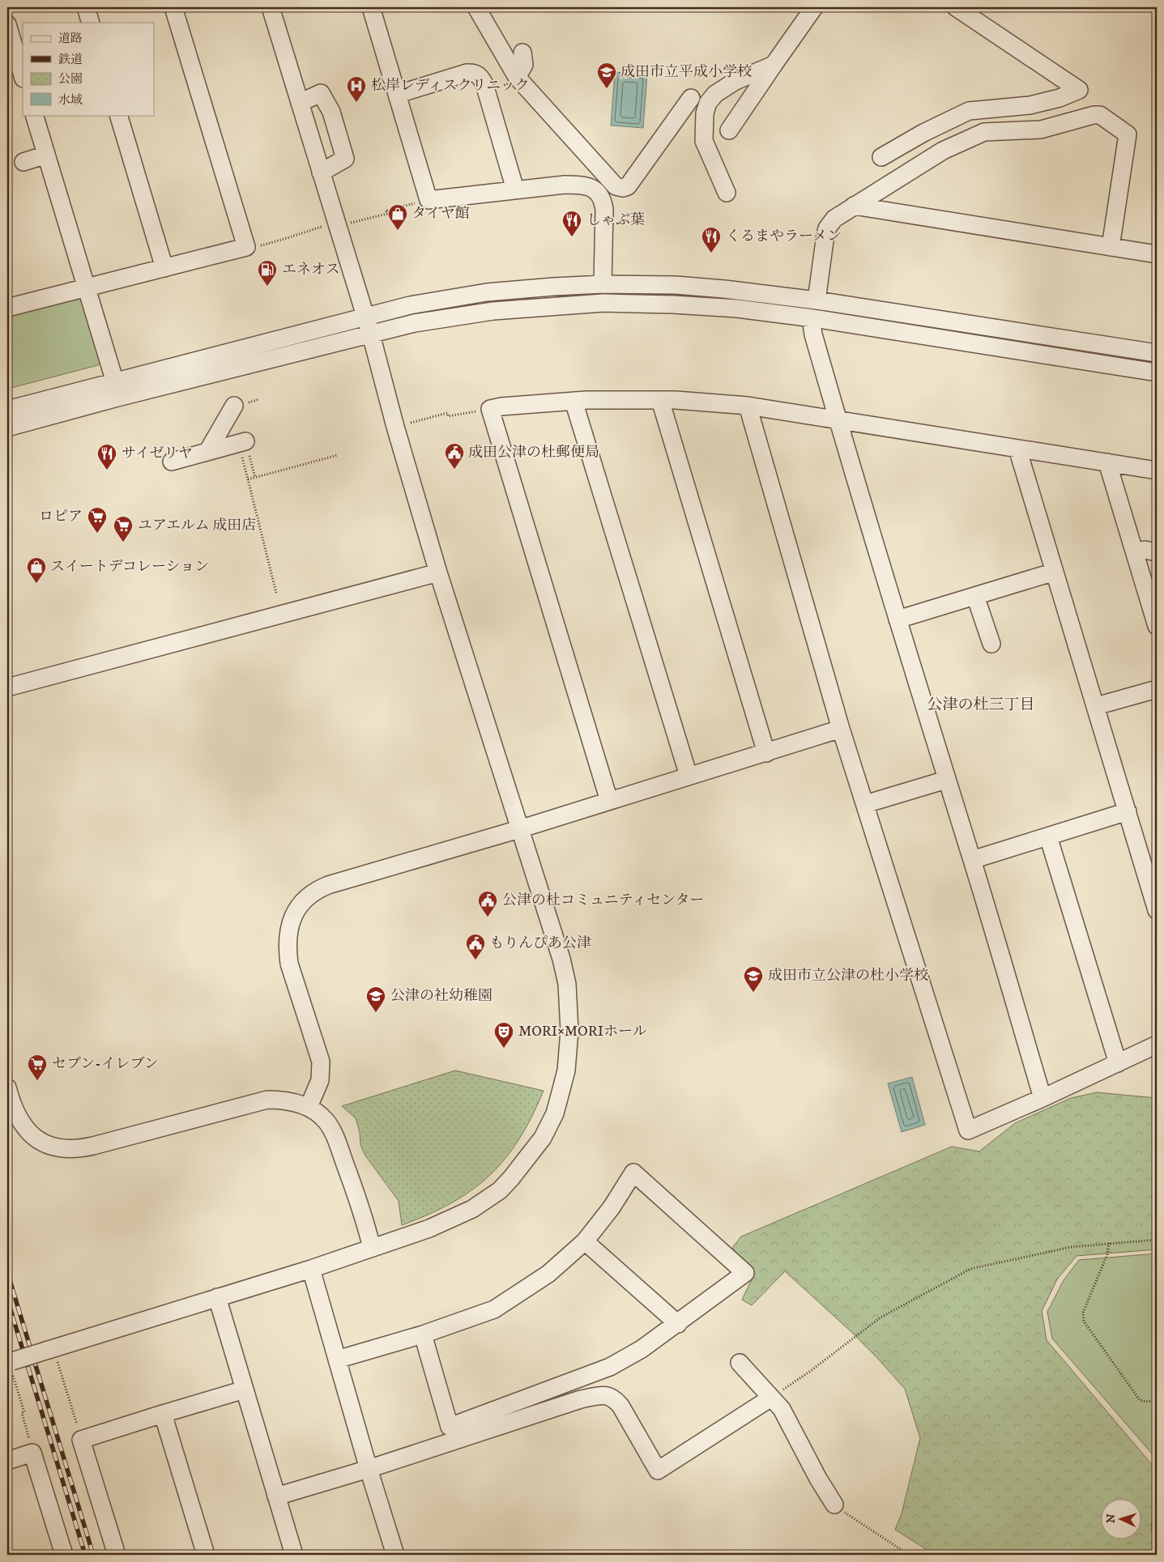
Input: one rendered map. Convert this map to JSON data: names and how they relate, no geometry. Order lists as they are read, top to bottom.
{
  "districts": ["公津の杜三丁目"],
  "places": {
    "school or university": ["成田市立平成小学校", "成田市立公津の杜小学校", "公津の社幼稚園"],
    "hospital": ["松岸レディスクリニック"],
    "shop": ["タイヤ館", "スイートデコレーション"],
    "restaurant": ["しゃぶ葉", "くるまやラーメン", "サイゼリヤ"],
    "fuel station": ["エネオス"],
    "public building": ["成田公津の杜郵便局", "公津の杜コミュニティセンター", "もりんぴあ公津"],
    "supermarket": ["ロピア", "ユアエルム 成田店", "セブン-イレブン"],
    "theatre": ["MORI×MORIホール"]
  },
  "legend": [
    "道路",
    "鉄道",
    "公園",
    "水域"
  ],
  "north": "left"
}
